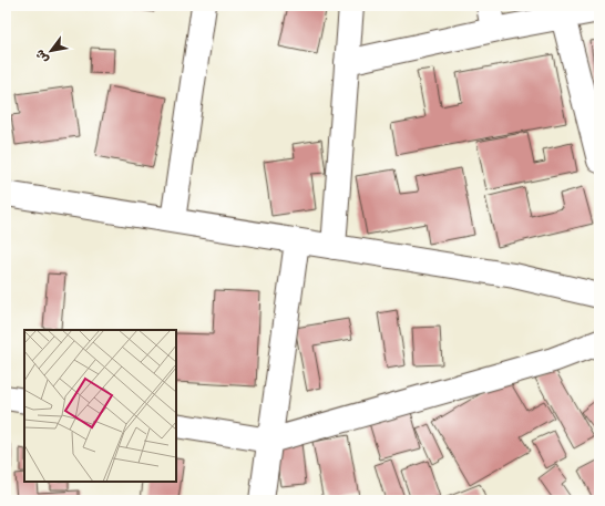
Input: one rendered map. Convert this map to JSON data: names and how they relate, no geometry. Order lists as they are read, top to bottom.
{
  "north": "bottom left"
}
